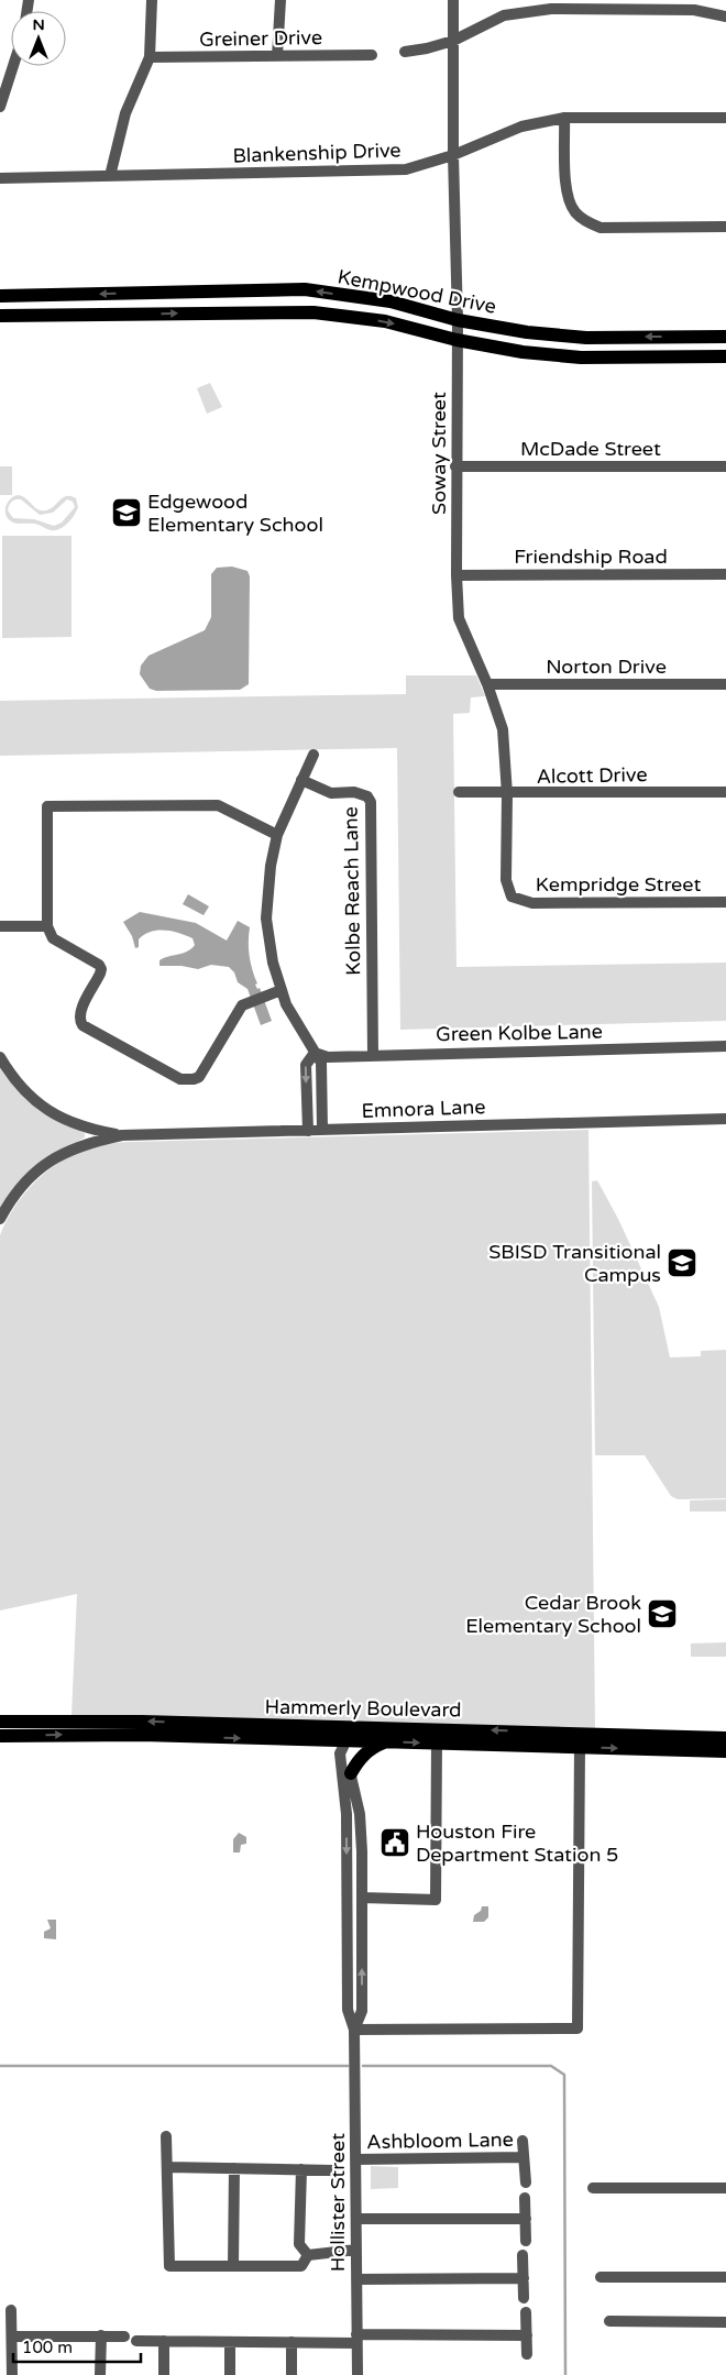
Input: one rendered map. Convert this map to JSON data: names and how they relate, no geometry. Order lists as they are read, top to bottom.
{
  "streets": {
    "main road": ["Kempwood Drive", "Hammerly Boulevard"],
    "street": [
      "Greiner Drive",
      "Blankenship Drive",
      "McDade Street",
      "Soway Street",
      "Friendship Road",
      "Norton Drive",
      "Alcott Drive",
      "Kempridge Street",
      "Kolbe Reach Lane",
      "Green Kolbe Lane",
      "Emnora Lane",
      "Ashbloom Lane",
      "Hollister Street"
    ]
  },
  "crossings": [
    ["Blankenship Drive", "Soway Street"],
    ["Kempwood Drive", "Soway Street"],
    ["McDade Street", "Soway Street"],
    ["Soway Street", "Friendship Road"],
    ["Soway Street", "Norton Drive"],
    ["Soway Street", "Alcott Drive"],
    ["Soway Street", "Kempridge Street"],
    ["Kolbe Reach Lane", "Green Kolbe Lane"],
    ["Hammerly Boulevard", "Hollister Street"],
    ["Ashbloom Lane", "Hollister Street"]
  ],
  "places": {
    "school or university": ["Edgewood Elementary School", "SBISD Transitional Campus", "Cedar Brook Elementary School"],
    "public building": ["Houston Fire Department Station 5"]
  },
  "scale_bar": "100 m",
  "north": "top"
}
